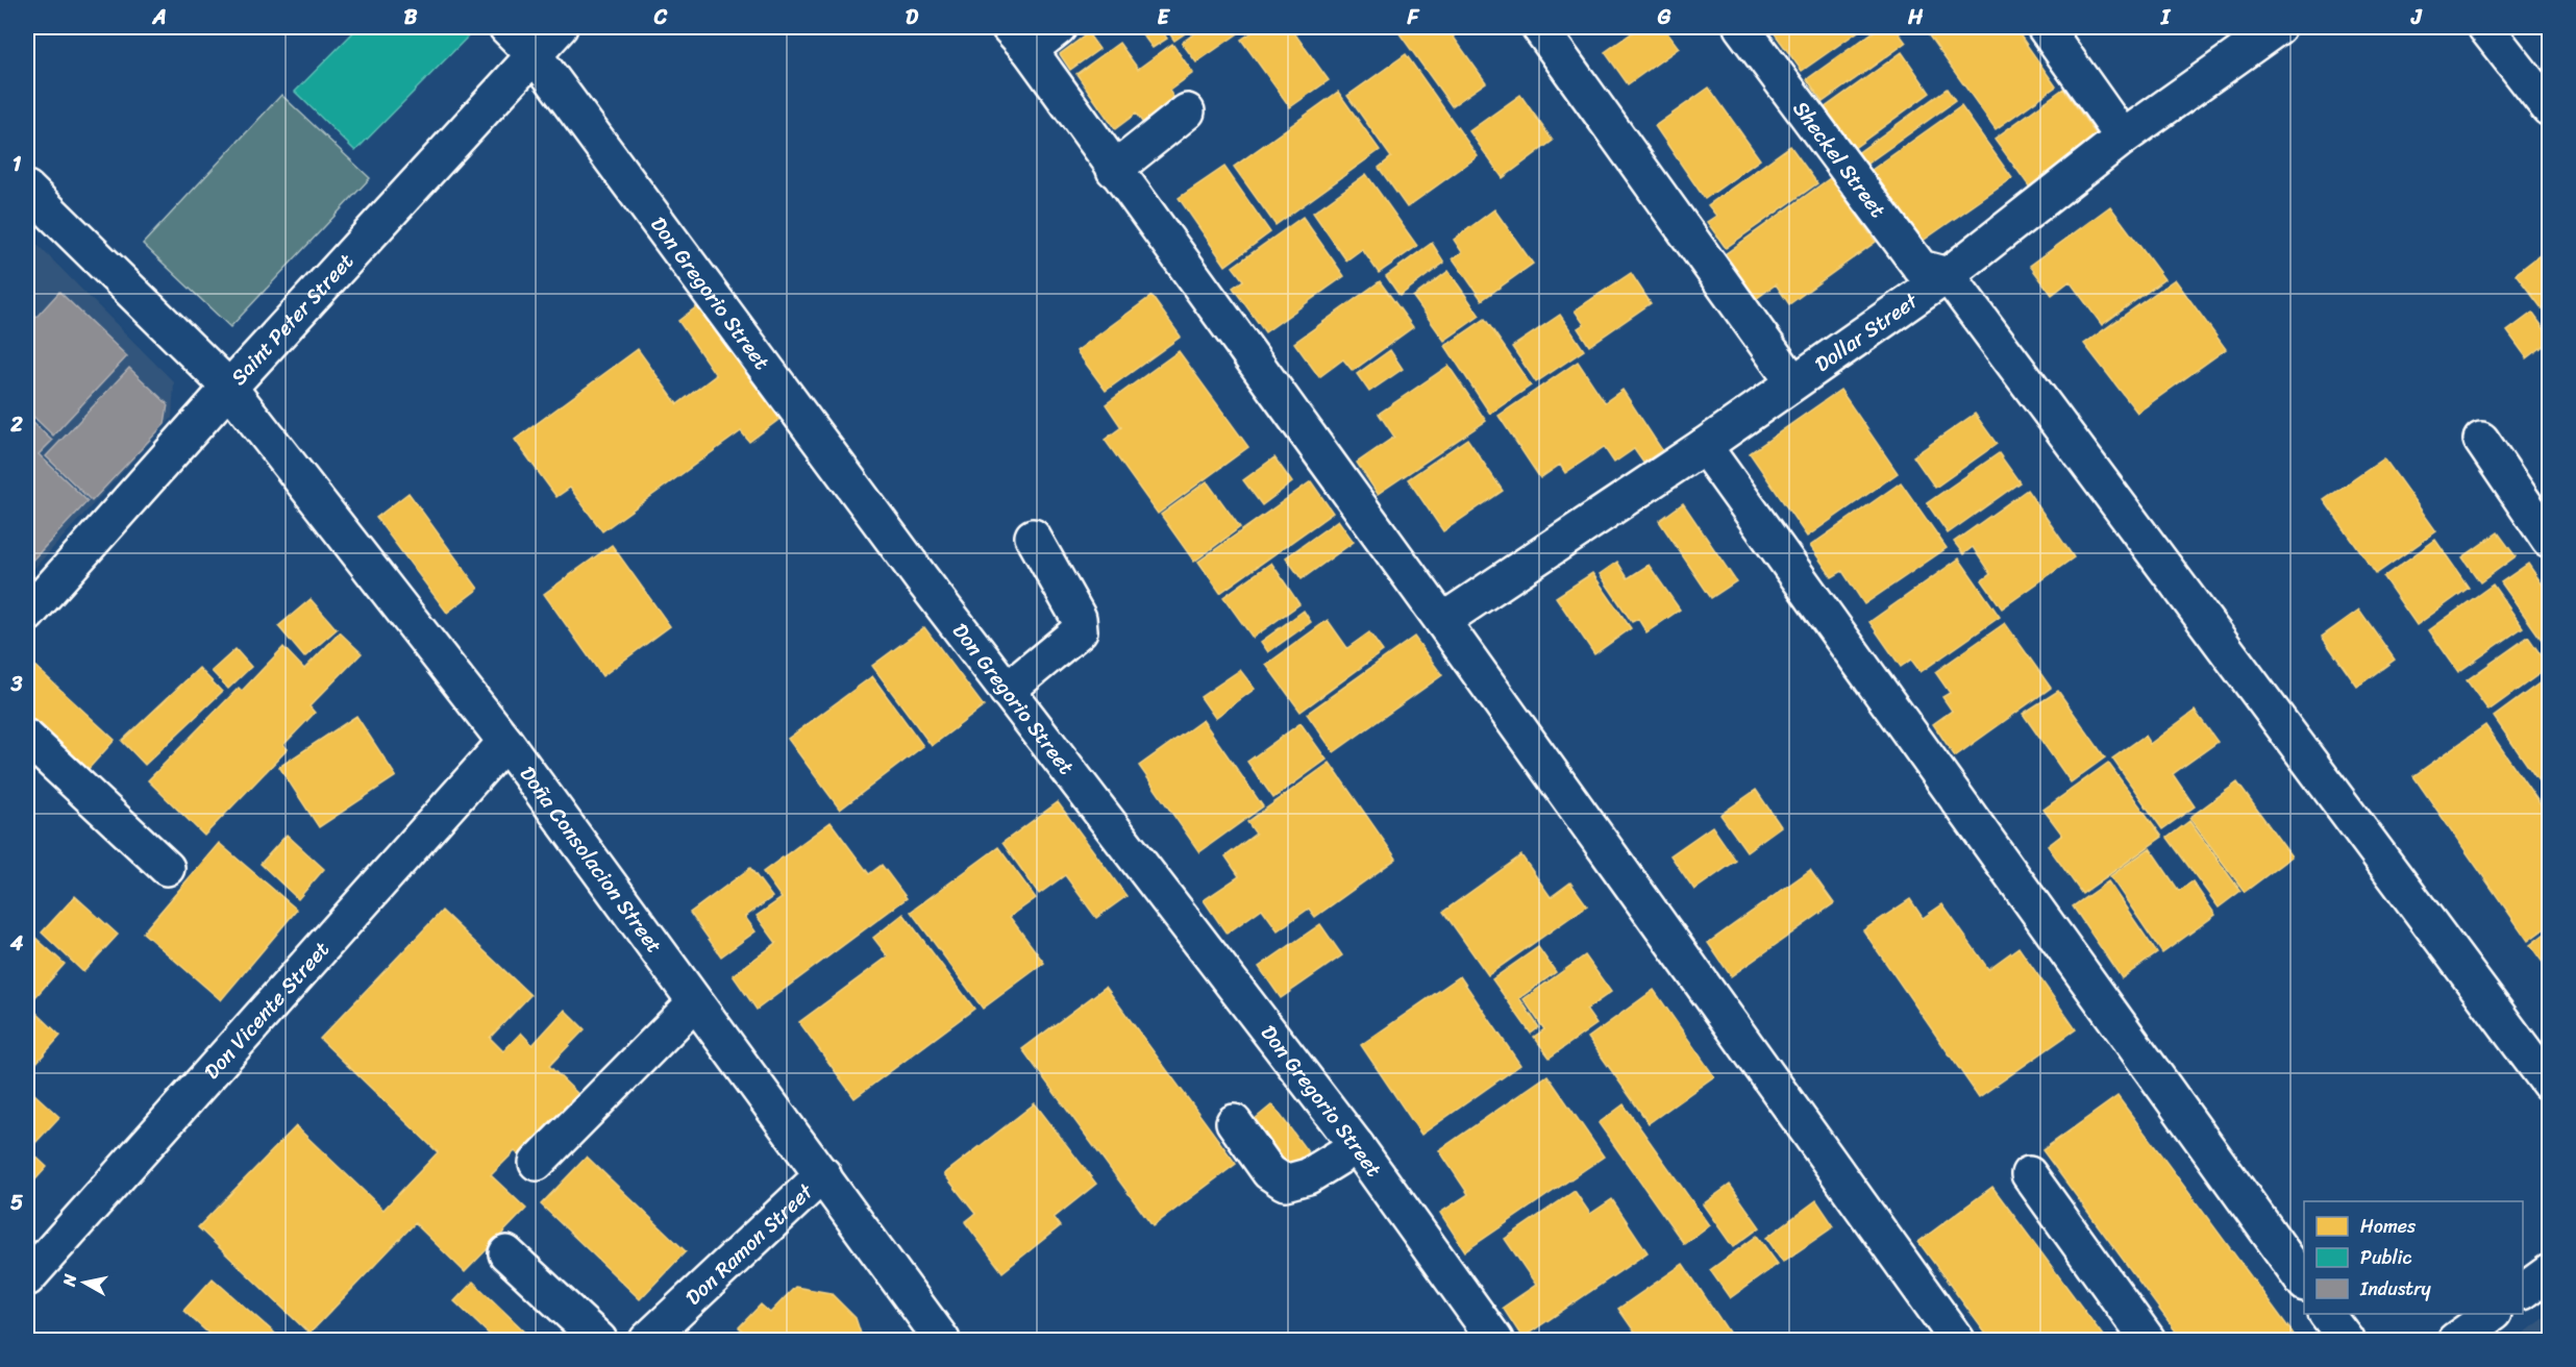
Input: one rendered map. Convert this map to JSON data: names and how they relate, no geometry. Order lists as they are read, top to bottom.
{
  "streets": {
    "street": [
      "Sheckel Street",
      "Don Gregorio Street",
      "Saint Peter Street",
      "Dollar Street",
      "Doña Consolacion Street",
      "Don Vicente Street",
      "Don Ramon Street"
    ]
  },
  "crossings": [
    ["Sheckel Street", "Dollar Street"],
    ["Don Gregorio Street", "Saint Peter Street"],
    ["Saint Peter Street", "Doña Consolacion Street"],
    ["Doña Consolacion Street", "Don Vicente Street"],
    ["Doña Consolacion Street", "Don Ramon Street"]
  ],
  "legend": ["Homes", "Public", "Industry"],
  "north": "left",
  "grid": {
    "columns": [
      "A",
      "B",
      "C",
      "D",
      "E",
      "F",
      "G",
      "H",
      "I",
      "J"
    ],
    "rows": [
      "1",
      "2",
      "3",
      "4",
      "5"
    ]
  }
}
